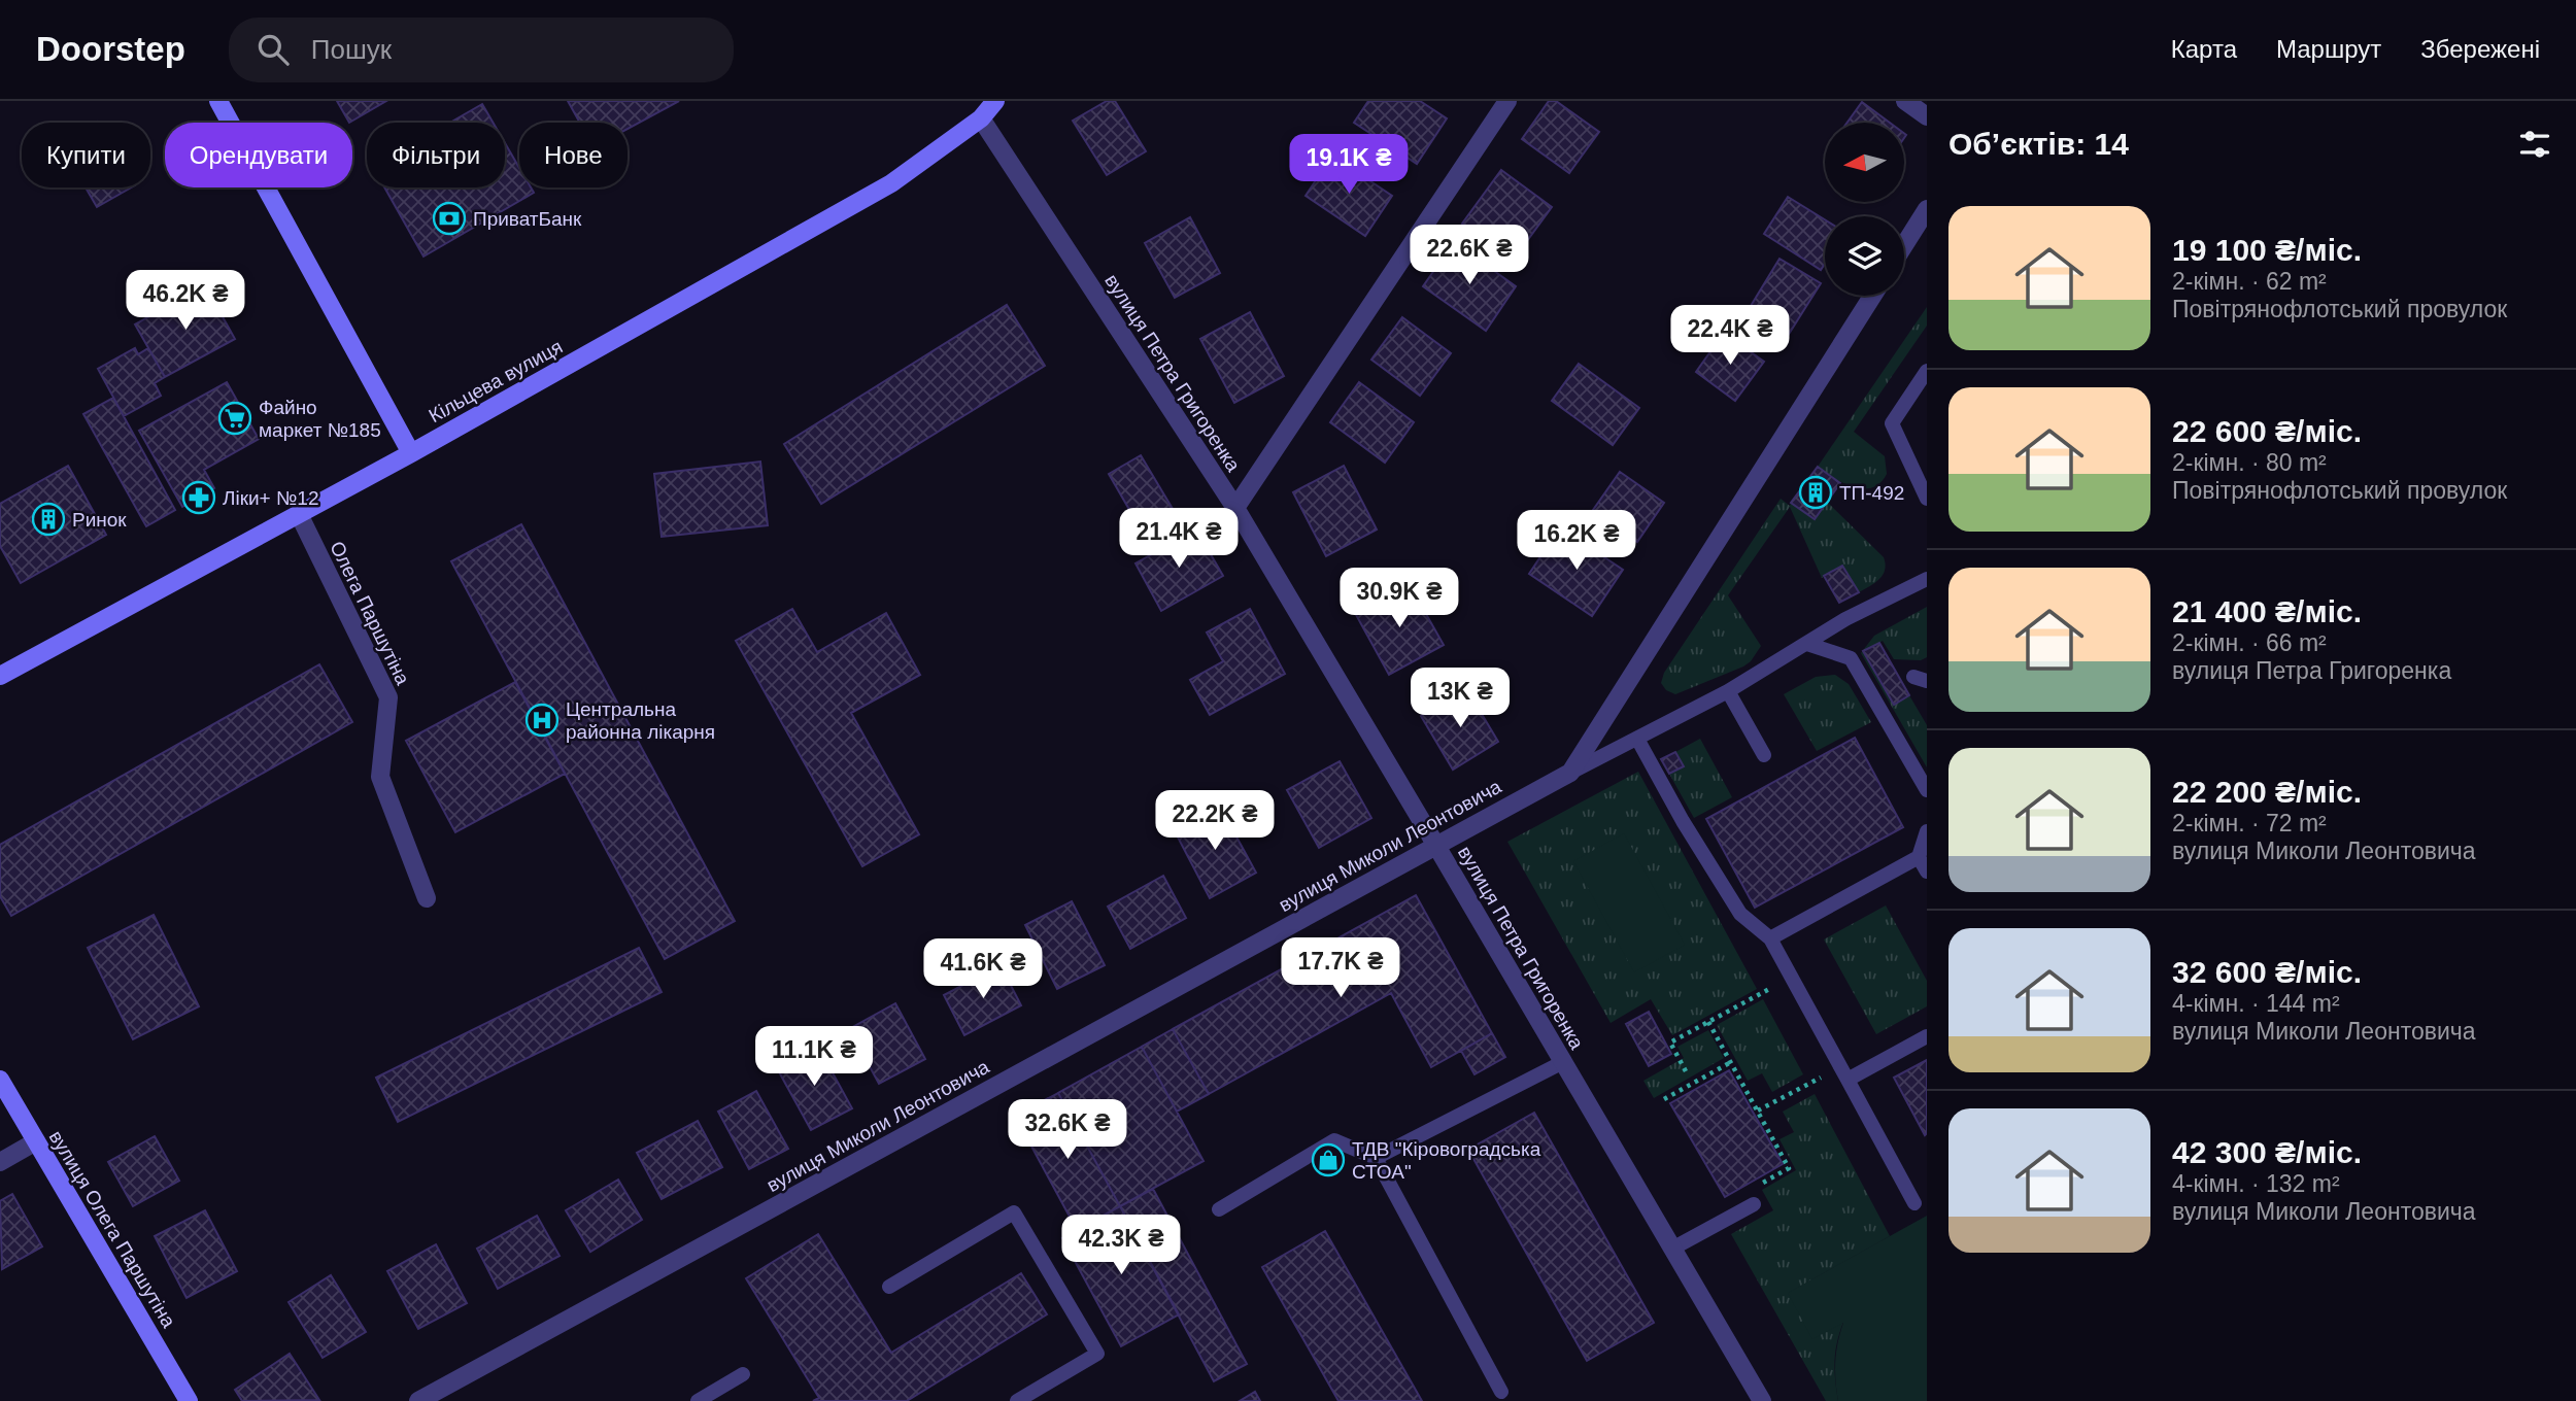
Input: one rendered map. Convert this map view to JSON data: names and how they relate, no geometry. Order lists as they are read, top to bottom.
{
  "streets": {
    "main road": ["Кільцева вулиця", "вулиця Олега Паршутіна"],
    "street": ["вулиця Петра Григоренка", "Олега Паршутіна", "вулиця Миколи Леонтовича"]
  },
  "crossings": [
    ["вулиця Петра Григоренка", "Кільцева вулиця"],
    ["вулиця Петра Григоренка", "вулиця Миколи Леонтовича"],
    ["Кільцева вулиця", "Олега Паршутіна"]
  ],
  "places": {
    "bank": ["ПриватБанк"],
    "supermarket": ["Файно маркет №185"],
    "building": ["ТП-492", "Ринок"],
    "pharmacy": ["Ліки+ №12"],
    "hospital": ["Центральна районна лікарня"],
    "shop": ["ТДВ \"Кіровоградська СТОА\""]
  },
  "north": "left",
  "page": {
    "header": "Doorstep",
    "search": "Пошук",
    "nav": ["Карта", "Маршрут", "Збережені"],
    "heading": "Об’єктів: 14",
    "chip": [
      "Купити",
      "Орендувати",
      "Фільтри",
      "Нове"
    ],
    "price": [
      "19.1K ₴",
      "22.6K ₴",
      "46.2K ₴",
      "22.4K ₴",
      "21.4K ₴",
      "16.2K ₴",
      "30.9K ₴",
      "13K ₴",
      "22.2K ₴",
      "17.7K ₴",
      "41.6K ₴",
      "11.1K ₴",
      "32.6K ₴",
      "42.3K ₴"
    ],
    "list": [
      {
        "name": "19 100 ₴/міс.",
        "note": "2-кімн. · 62 m² · Повітрянофлотський провулок"
      },
      {
        "name": "22 600 ₴/міс.",
        "note": "2-кімн. · 80 m² · Повітрянофлотський провулок"
      },
      {
        "name": "21 400 ₴/міс.",
        "note": "2-кімн. · 66 m² · вулиця Петра Григоренка"
      },
      {
        "name": "22 200 ₴/міс.",
        "note": "2-кімн. · 72 m² · вулиця Миколи Леонтовича"
      },
      {
        "name": "32 600 ₴/міс.",
        "note": "4-кімн. · 144 m² · вулиця Миколи Леонтовича"
      },
      {
        "name": "42 300 ₴/міс.",
        "note": "4-кімн. · 132 m² · вулиця Миколи Леонтовича"
      }
    ]
  }
}
